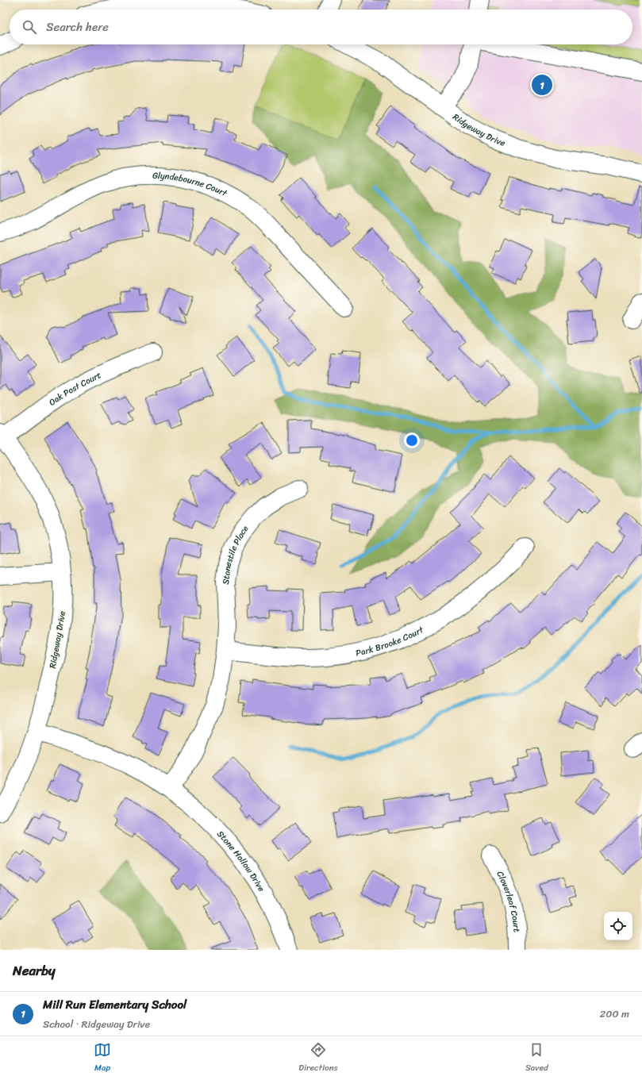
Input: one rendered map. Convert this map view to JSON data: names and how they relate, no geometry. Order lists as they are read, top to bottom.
{
  "streets": {
    "street": [
      "Ridgeway Drive",
      "Glyndebourne Court",
      "Oak Post Court",
      "Stonestile Place",
      "Park Brooke Court",
      "Stone Hollow Drive",
      "Cloverleaf Court"
    ]
  },
  "crossings": [
    ["Ridgeway Drive", "Oak Post Court"],
    ["Ridgeway Drive", "Stone Hollow Drive"],
    ["Stonestile Place", "Park Brooke Court"]
  ],
  "page": {
    "search": "Search here",
    "pins": "1",
    "heading": "Nearby",
    "list": [
      {
        "mark": "1",
        "name": "Mill Run Elementary School",
        "note": "School · Ridgeway Drive",
        "value": "200 m"
      }
    ],
    "nav": ["Map", "Directions", "Saved"]
  }
}
